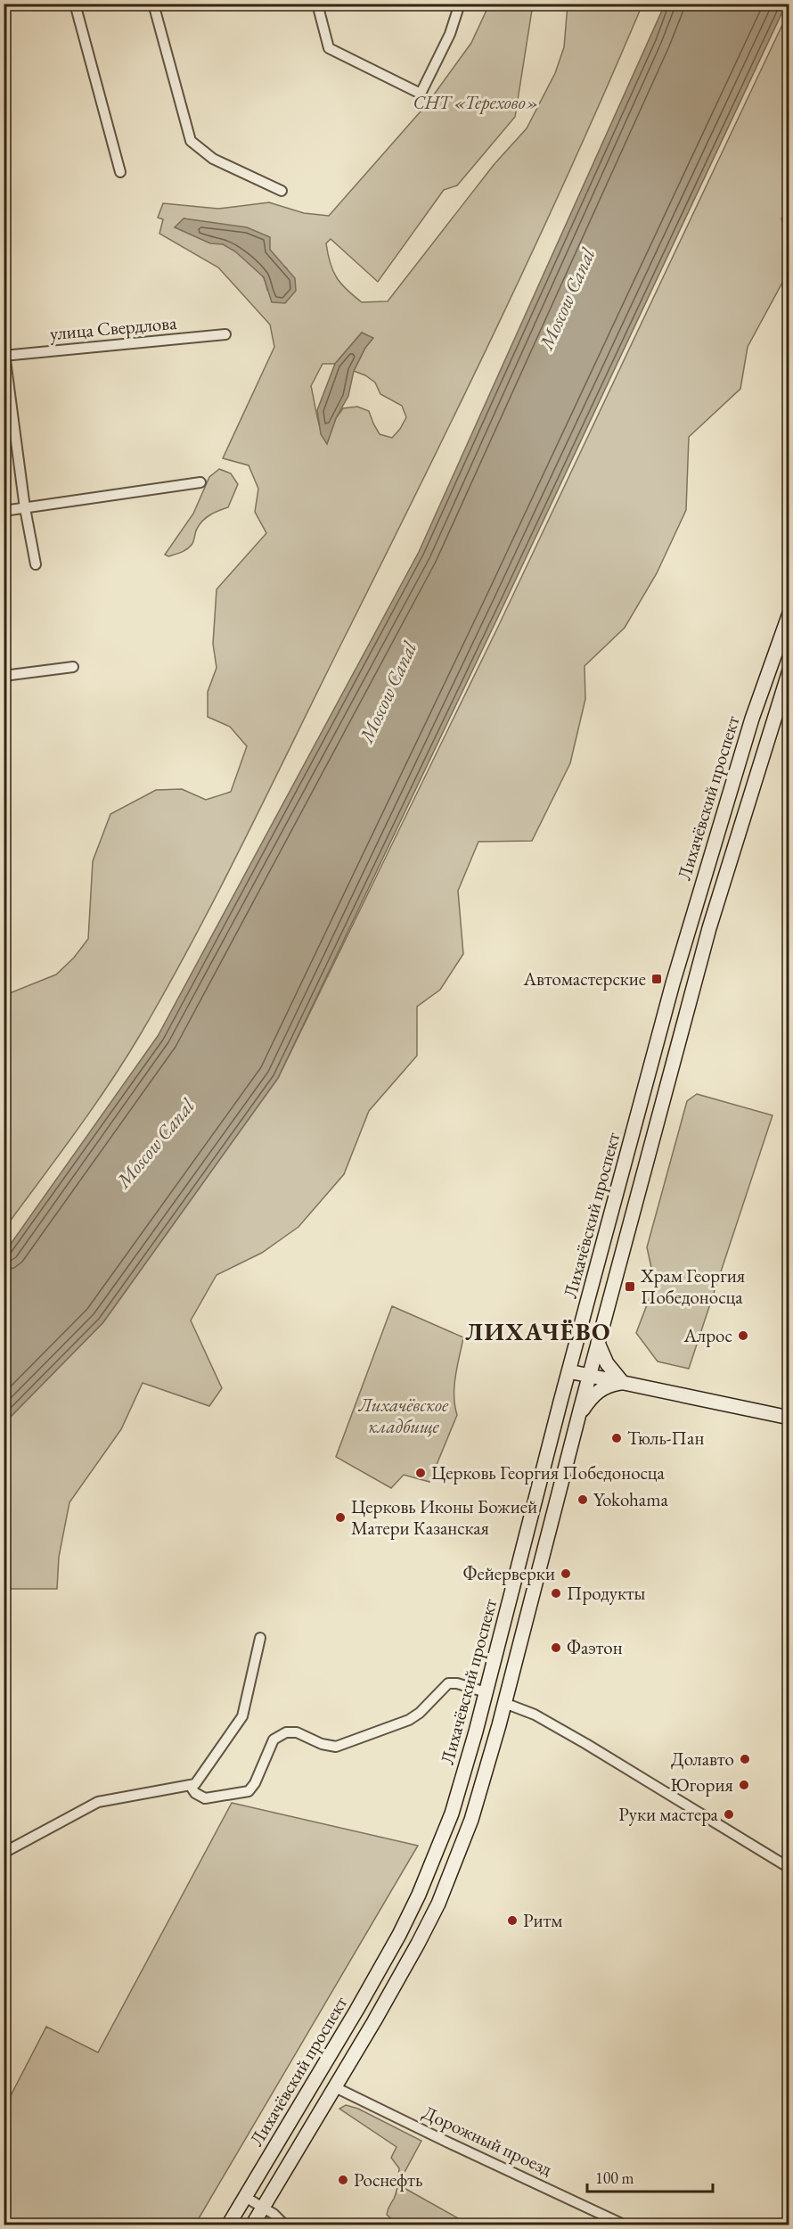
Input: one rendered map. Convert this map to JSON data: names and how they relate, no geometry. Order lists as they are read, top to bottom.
{
  "streets": {
    "main road": ["Лихачёвский проспект"],
    "street": ["улица Свердлова", "Дорожный проезд"]
  },
  "crossings": [
    ["Лихачёвский проспект", "Дорожный проезд"]
  ],
  "districts": ["ЛИХАЧЁВО"],
  "water": ["Moscow Canal"],
  "parks": ["СНТ «Терехово»", "Лихачёвское кладбище"],
  "places": {
    "transit": ["Автомастерские", "Храм Георгия Победоносца"],
    "other": [
      "Алрос",
      "Тюль-Пан",
      "Церковь Георгия Победоносца",
      "Yokohama",
      "Церковь Иконы Божией Матери Казанская",
      "Фейерверки",
      "Продукты",
      "Фаэтон",
      "Долавто",
      "Югория",
      "Руки мастера",
      "Ритм",
      "Роснефть"
    ]
  },
  "scale_bar": "100 m"
}
